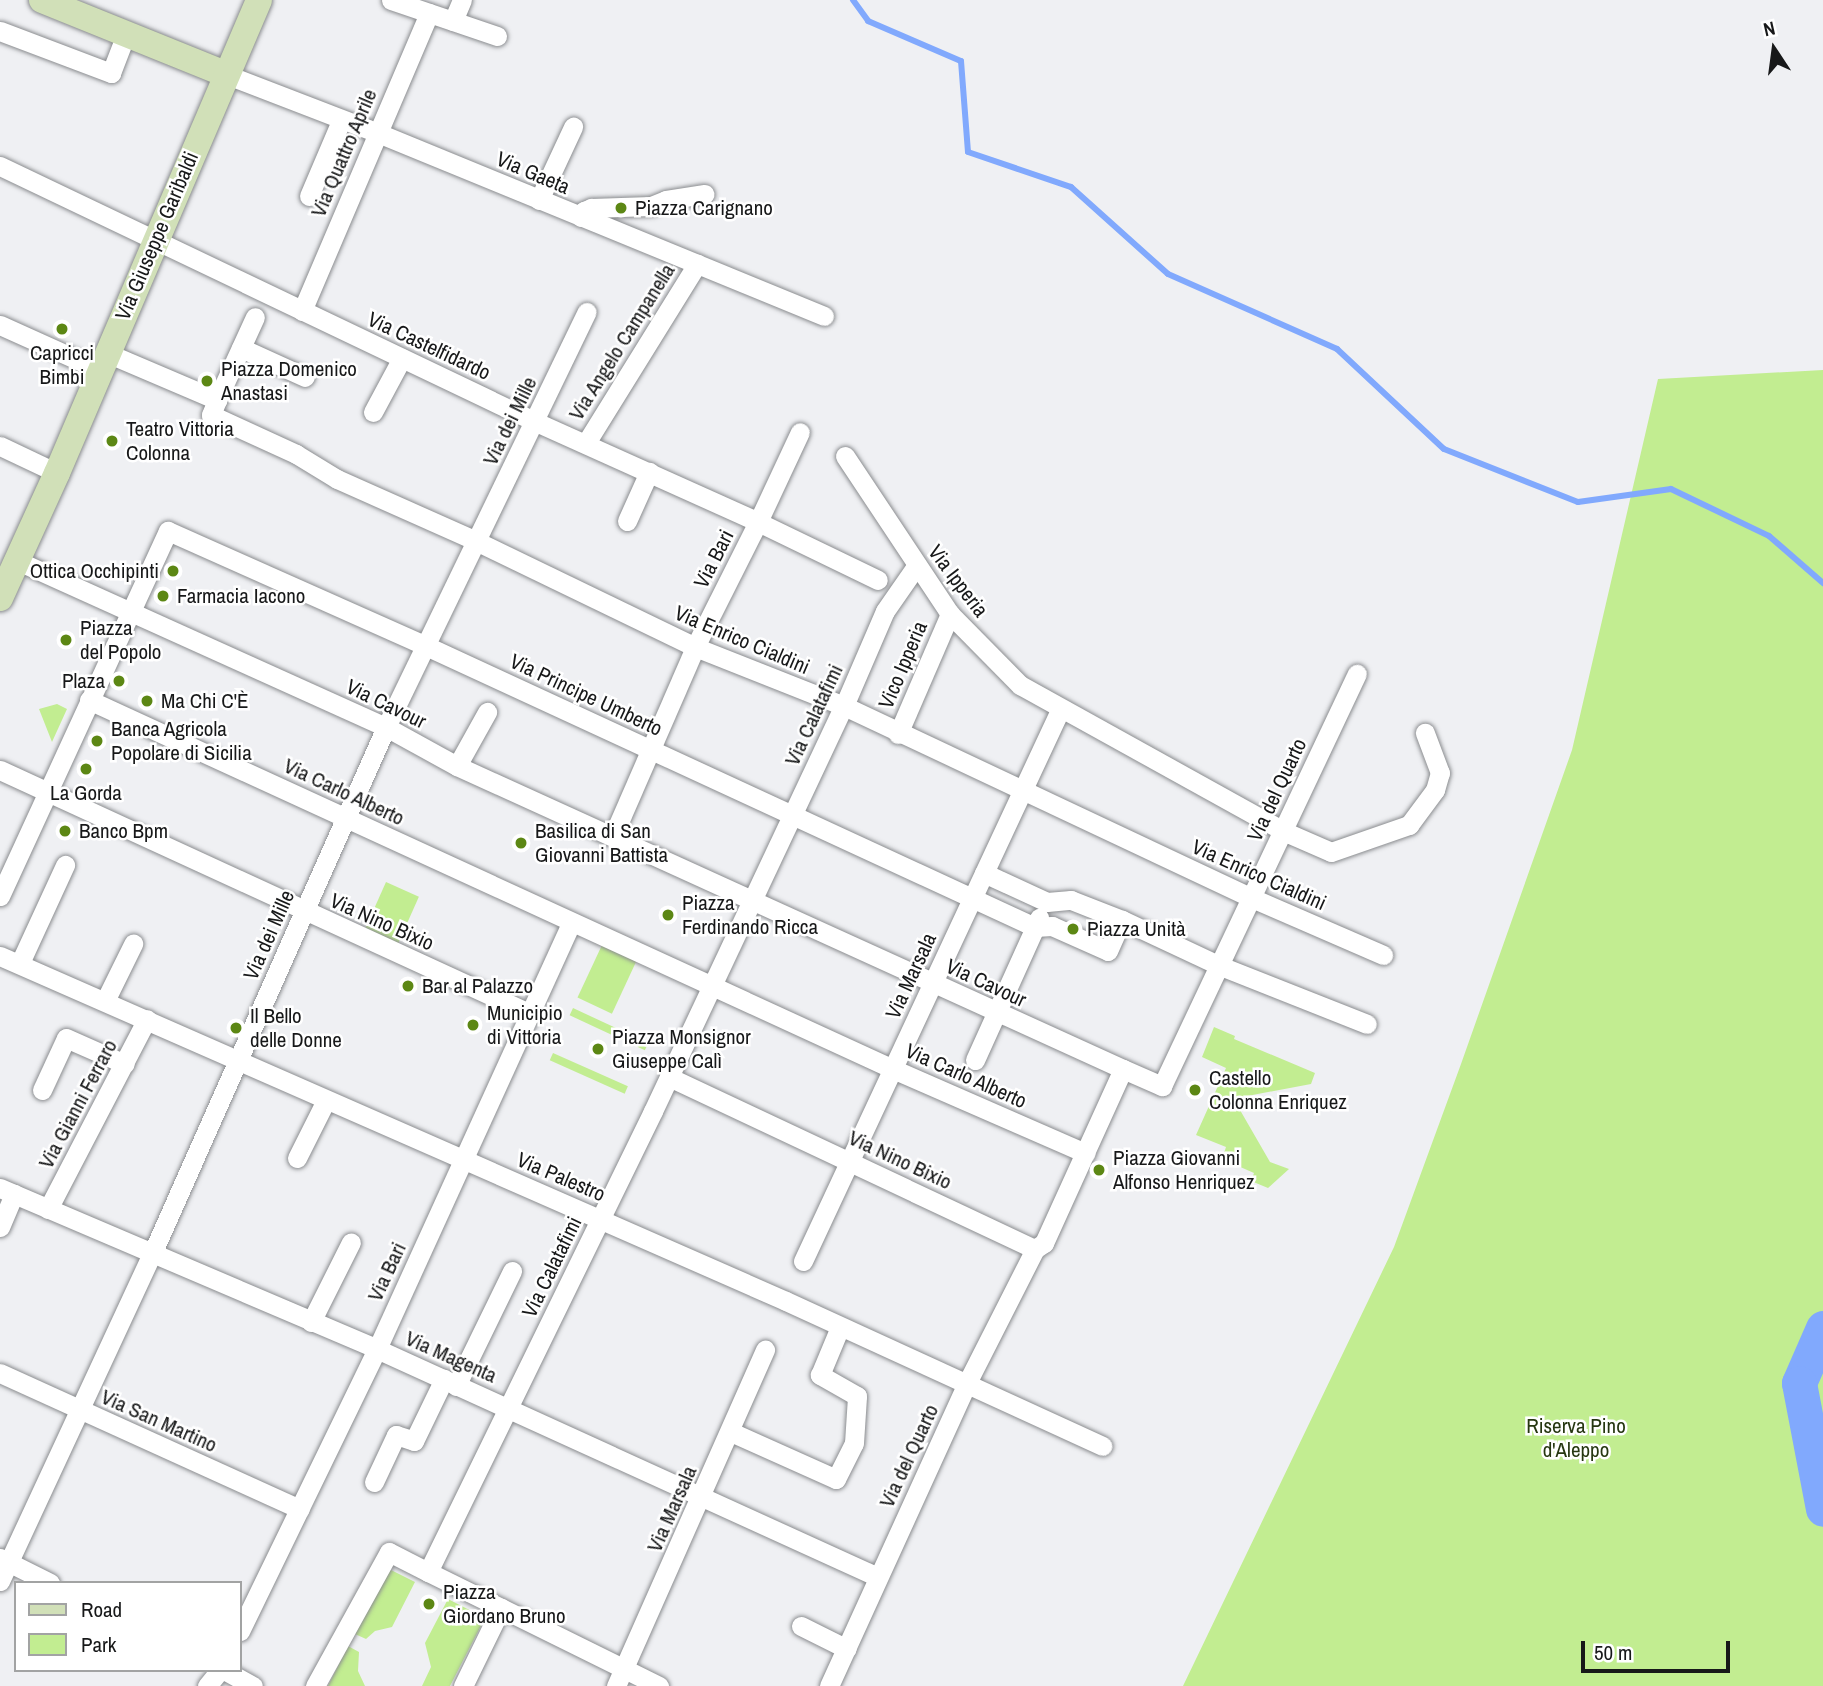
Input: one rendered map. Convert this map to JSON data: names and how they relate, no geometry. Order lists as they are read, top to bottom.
{
  "streets": {
    "main road": ["Via Giuseppe Garibaldi"],
    "street": [
      "Via Quattro Aprile",
      "Via Gaeta",
      "Via Angelo Campanella",
      "Via Castelfidardo",
      "Via dei Mille",
      "Via Bari",
      "Via Ipperia",
      "Via Enrico Cialdini",
      "Vico Ipperia",
      "Via Principe Umberto",
      "Via Cavour",
      "Via Calatafimi",
      "Via del Quarto",
      "Via Carlo Alberto",
      "Via Nino Bixio",
      "Via Marsala",
      "Via Gianni Ferraro",
      "Via Palestro",
      "Via Magenta",
      "Via San Martino"
    ]
  },
  "crossings": [
    ["Via Quattro Aprile", "Via Gaeta"],
    ["Via Quattro Aprile", "Via Castelfidardo"],
    ["Via Gaeta", "Via Giuseppe Garibaldi"],
    ["Via Gaeta", "Via Angelo Campanella"],
    ["Via Giuseppe Garibaldi", "Via Castelfidardo"],
    ["Via Giuseppe Garibaldi", "Via Cavour"],
    ["Via Angelo Campanella", "Via Castelfidardo"],
    ["Via Castelfidardo", "Via dei Mille"],
    ["Via Castelfidardo", "Via Bari"],
    ["Via dei Mille", "Via Enrico Cialdini"],
    ["Via dei Mille", "Via Principe Umberto"],
    ["Via dei Mille", "Via Cavour"],
    ["Via dei Mille", "Via Carlo Alberto"],
    ["Via dei Mille", "Via Nino Bixio"],
    ["Via dei Mille", "Via Palestro"],
    ["Via dei Mille", "Via Magenta"],
    ["Via dei Mille", "Via San Martino"],
    ["Via Bari", "Via Enrico Cialdini"],
    ["Via Bari", "Via Principe Umberto"],
    ["Via Bari", "Via Cavour"],
    ["Via Bari", "Via Carlo Alberto"],
    ["Via Bari", "Via Nino Bixio"],
    ["Via Bari", "Via Palestro"],
    ["Via Bari", "Via Magenta"],
    ["Via Bari", "Via San Martino"],
    ["Via Ipperia", "Vico Ipperia"],
    ["Via Ipperia", "Via Calatafimi"],
    ["Via Ipperia", "Via del Quarto"],
    ["Via Ipperia", "Via Marsala"],
    ["Via Enrico Cialdini", "Vico Ipperia"],
    ["Via Enrico Cialdini", "Via Calatafimi"],
    ["Via Enrico Cialdini", "Via del Quarto"],
    ["Via Enrico Cialdini", "Via Marsala"],
    ["Via Principe Umberto", "Via Cavour"],
    ["Via Principe Umberto", "Via Calatafimi"],
    ["Via Principe Umberto", "Via Marsala"],
    ["Via Cavour", "Via Calatafimi"],
    ["Via Cavour", "Via del Quarto"],
    ["Via Cavour", "Via Marsala"],
    ["Via Calatafimi", "Via Carlo Alberto"],
    ["Via Calatafimi", "Via Nino Bixio"],
    ["Via Calatafimi", "Via Palestro"],
    ["Via Calatafimi", "Via Magenta"],
    ["Via del Quarto", "Via Carlo Alberto"],
    ["Via del Quarto", "Via Nino Bixio"],
    ["Via del Quarto", "Via Palestro"],
    ["Via del Quarto", "Via Magenta"],
    ["Via Carlo Alberto", "Via Marsala"],
    ["Via Nino Bixio", "Via Marsala"],
    ["Via Marsala", "Via Magenta"],
    ["Via Gianni Ferraro", "Via Palestro"],
    ["Via Gianni Ferraro", "Via Magenta"]
  ],
  "parks": ["Riserva Pino d'Aleppo"],
  "places": [
    "Piazza Carignano",
    "Capricci Bimbi",
    "Piazza Domenico Anastasi",
    "Teatro Vittoria Colonna",
    "Ottica Occhipinti",
    "Farmacia Iacono",
    "Piazza del Popolo",
    "Plaza",
    "Ma Chi C'È",
    "Banca Agricola Popolare di Sicilia",
    "La Gorda",
    "Banco Bpm",
    "Basilica di San Giovanni Battista",
    "Piazza Ferdinando Ricca",
    "Piazza Unità",
    "Bar al Palazzo",
    "Municipio di Vittoria",
    "Il Bello delle Donne",
    "Piazza Monsignor Giuseppe Calì",
    "Castello Colonna Enriquez",
    "Piazza Giovanni Alfonso Henriquez",
    "Piazza Giordano Bruno"
  ],
  "legend": ["Road", "Park"],
  "scale_bar": "50 m",
  "north": "top"
}
